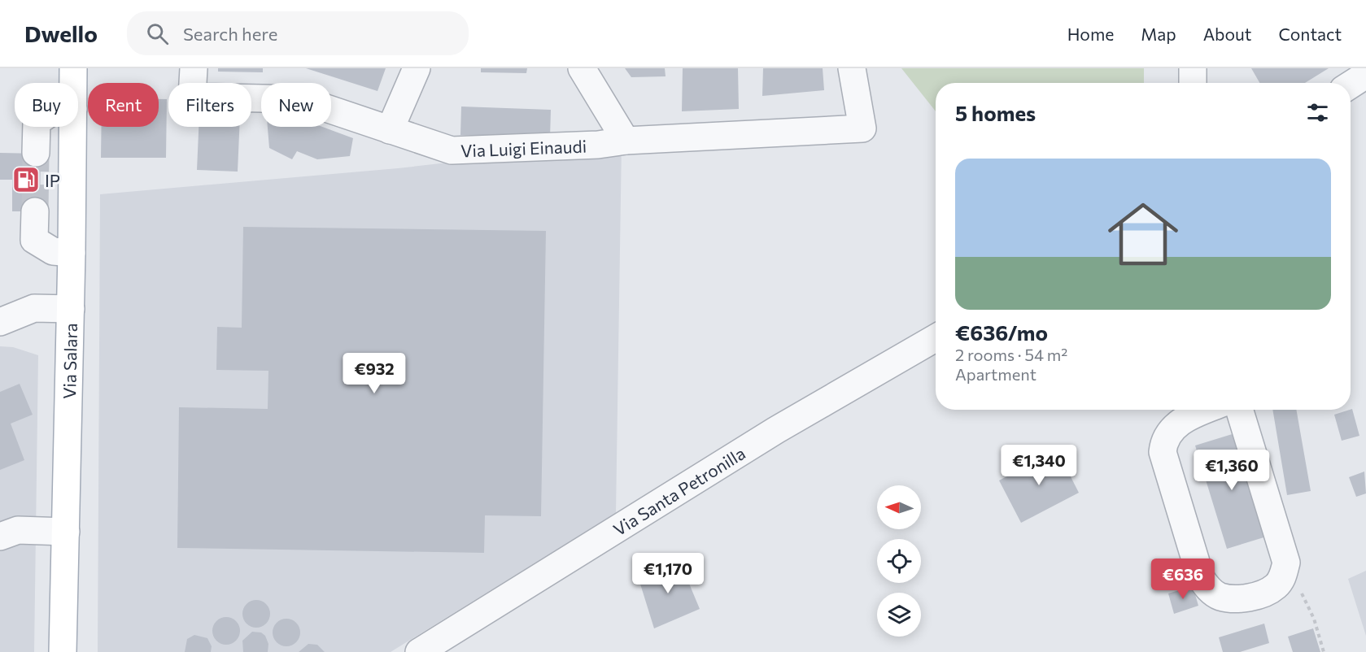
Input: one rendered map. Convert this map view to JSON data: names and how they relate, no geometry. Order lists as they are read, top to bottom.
{
  "streets": {
    "main road": ["Via Salara"],
    "street": ["Via Luigi Einaudi", "Via Santa Petronilla"]
  },
  "places": {
    "fuel station": ["IP"]
  },
  "north": "left",
  "page": {
    "header": "Dwello",
    "search": "Search here",
    "nav": [
      "Home",
      "Map",
      "About",
      "Contact"
    ],
    "chip": [
      "Buy",
      "Rent",
      "Filters",
      "New"
    ],
    "heading": "5 homes",
    "list": [
      {
        "name": "€636/mo",
        "note": "2 rooms · 54 m² · Apartment"
      }
    ],
    "price": [
      "€932",
      "€1,340",
      "€1,360",
      "€1,170",
      "€636"
    ]
  }
}
